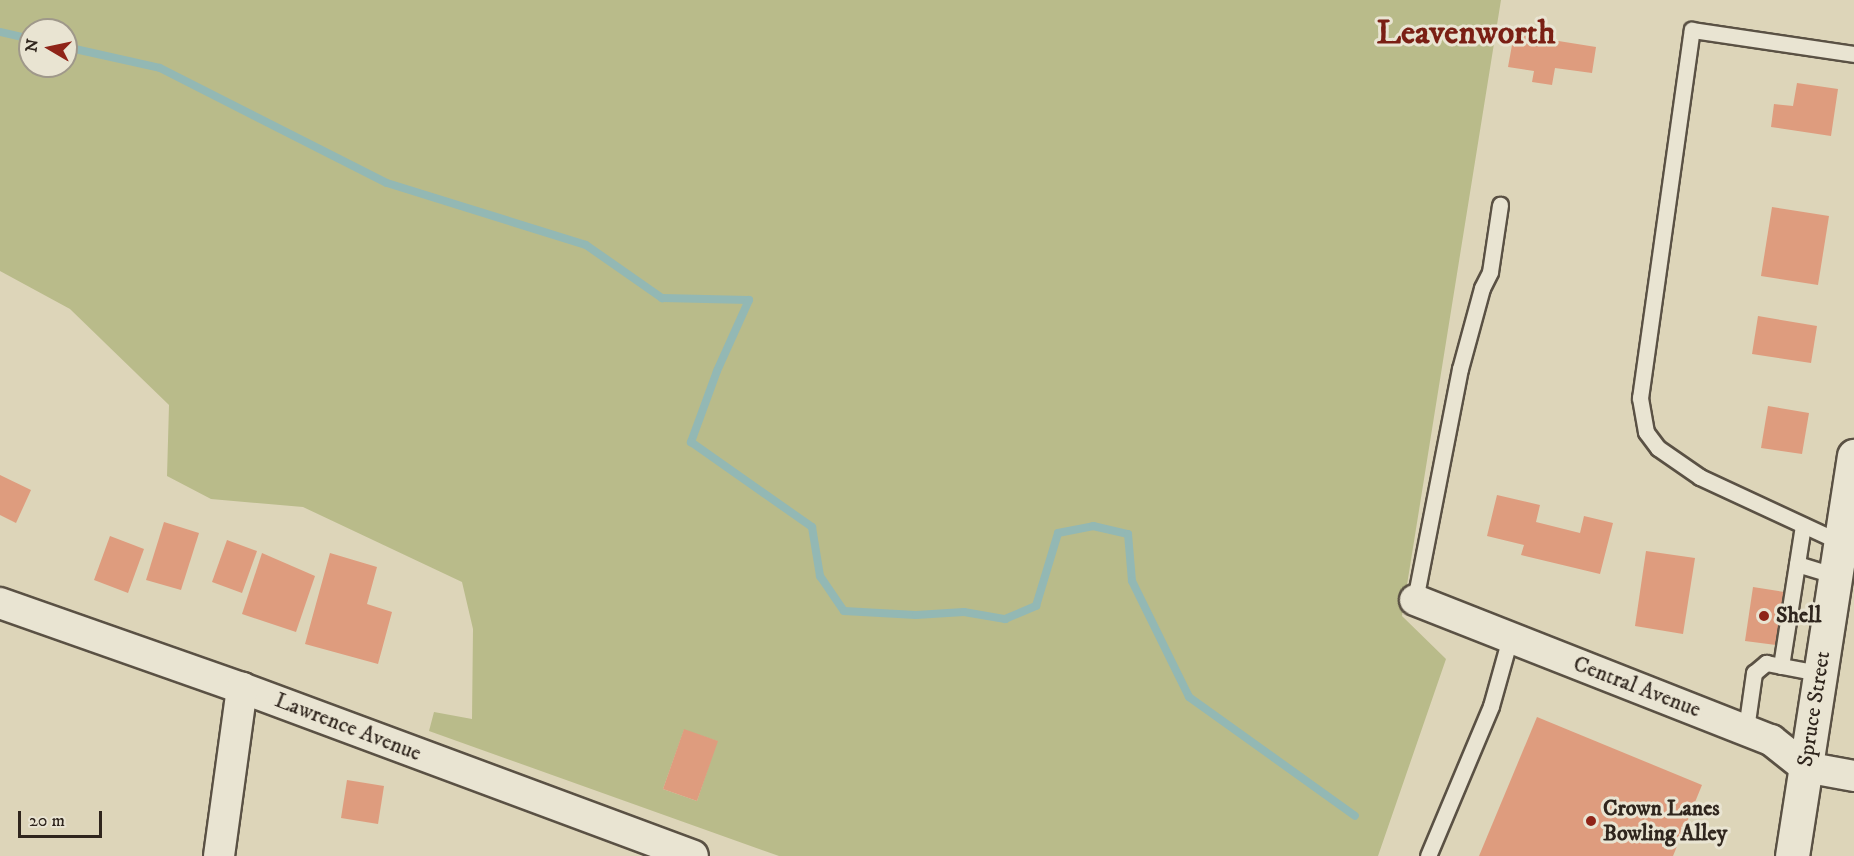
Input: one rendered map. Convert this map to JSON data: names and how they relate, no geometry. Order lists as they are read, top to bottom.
{
  "streets": {
    "main road": ["Spruce Street"],
    "street": ["Central Avenue", "Lawrence Avenue"]
  },
  "crossings": [
    ["Central Avenue", "Spruce Street"]
  ],
  "districts": ["Leavenworth"],
  "places": ["Shell", "Crown Lanes Bowling Alley"],
  "scale_bar": "20 m",
  "north": "left"
}
